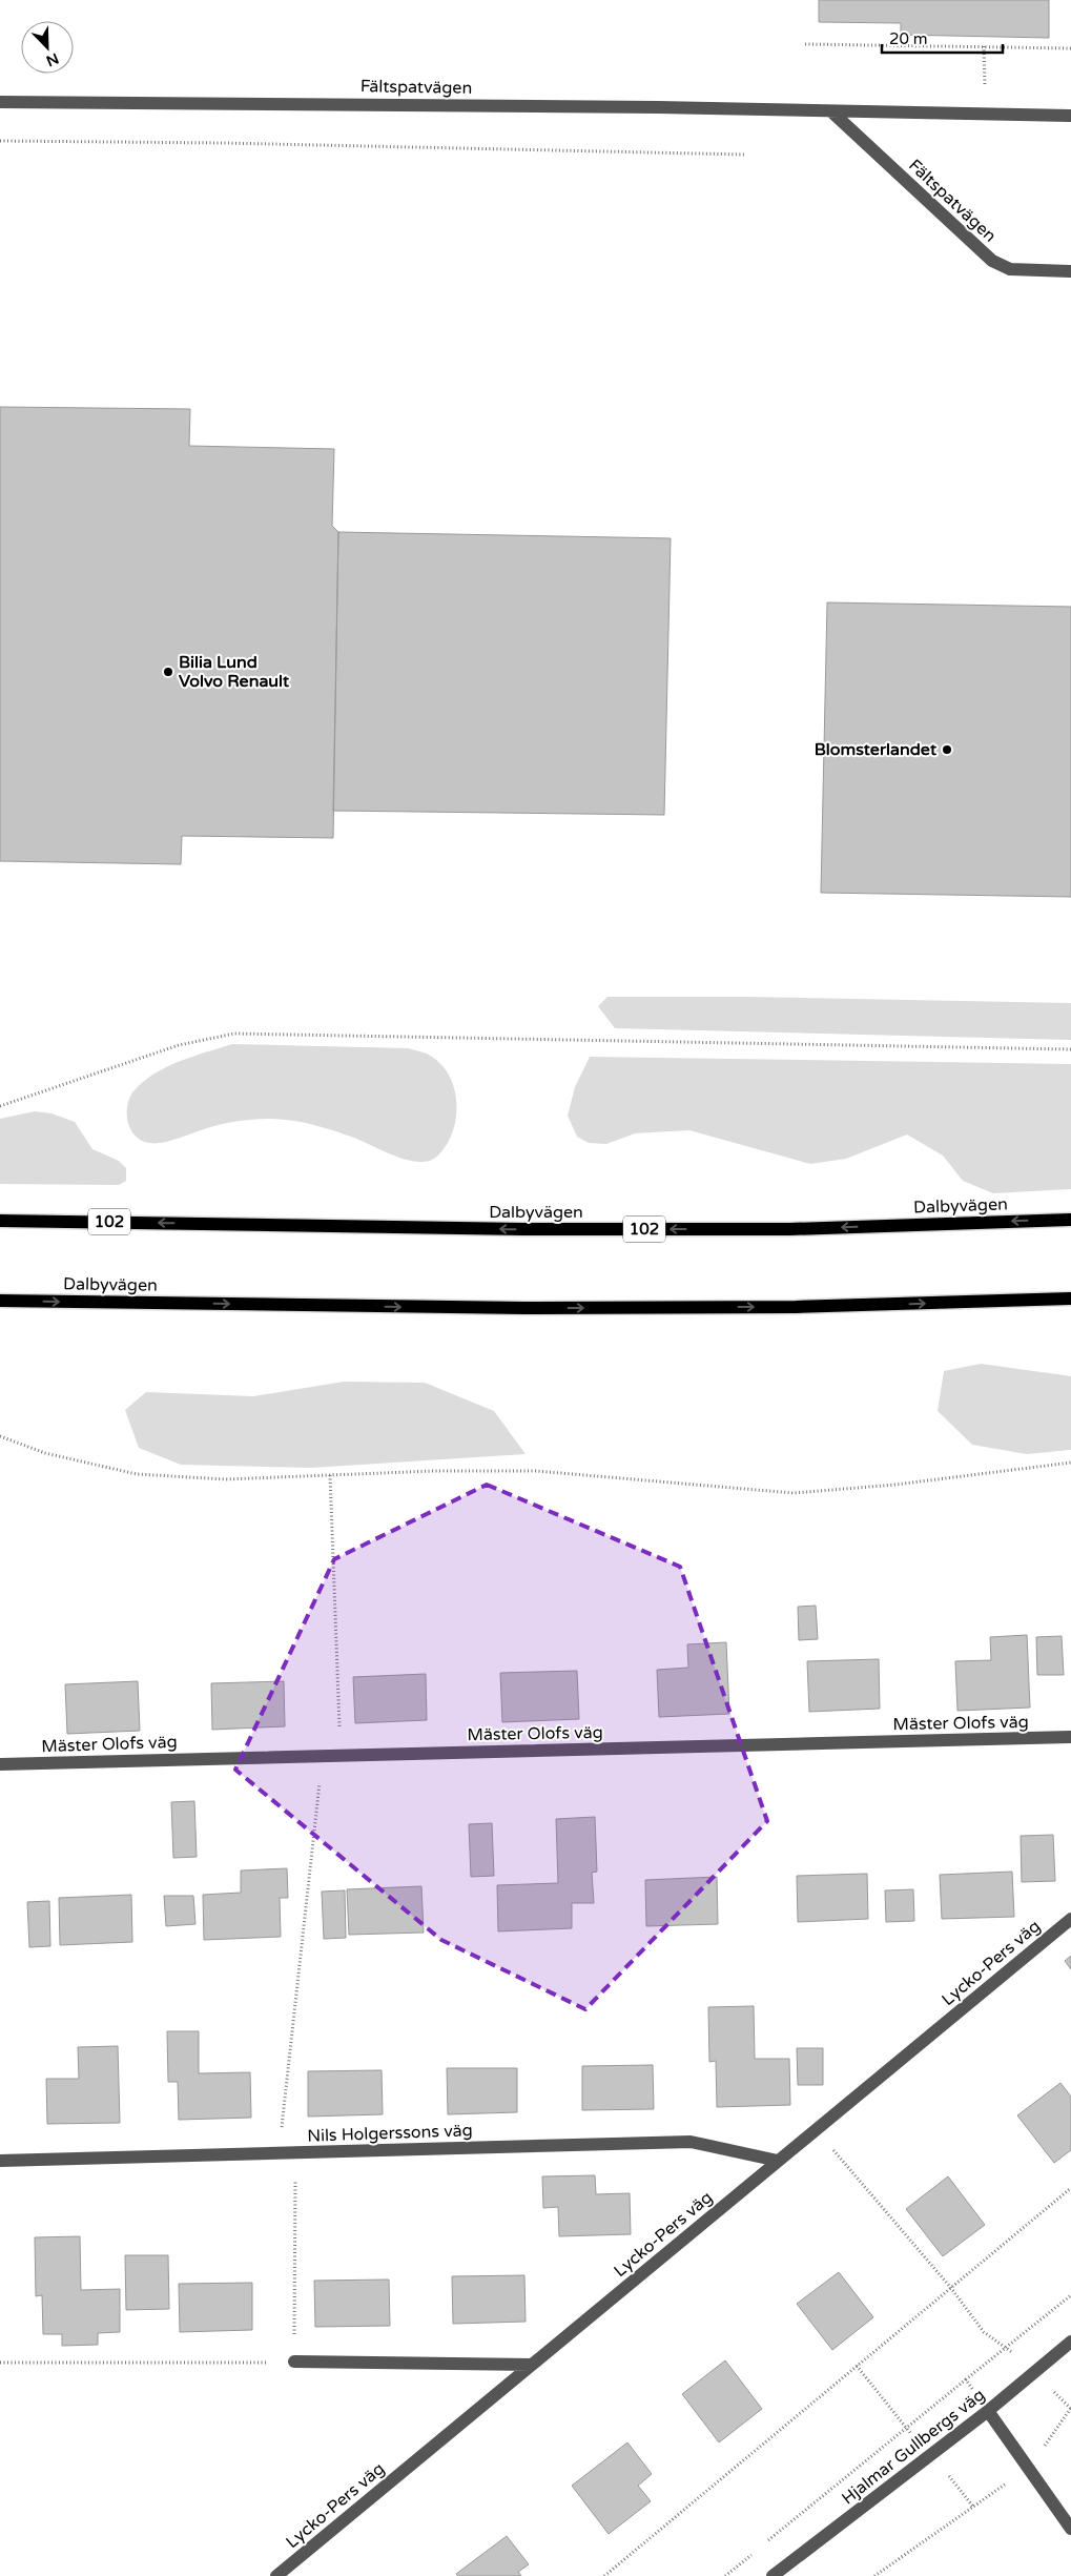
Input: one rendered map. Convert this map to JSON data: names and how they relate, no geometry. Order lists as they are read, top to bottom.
{
  "streets": {
    "main road": ["Dalbyvägen", "102"],
    "street": [
      "Fältspatvägen",
      "Mäster Olofs väg",
      "Lycko-Pers väg",
      "Nils Holgerssons väg",
      "Hjalmar Gullbergs väg"
    ]
  },
  "crossings": [
    ["Lycko-Pers väg", "Nils Holgerssons väg"]
  ],
  "places": ["Bilia Lund Volvo Renault", "Blomsterlandet"],
  "scale_bar": "20 m",
  "north": "bottom right"
}
